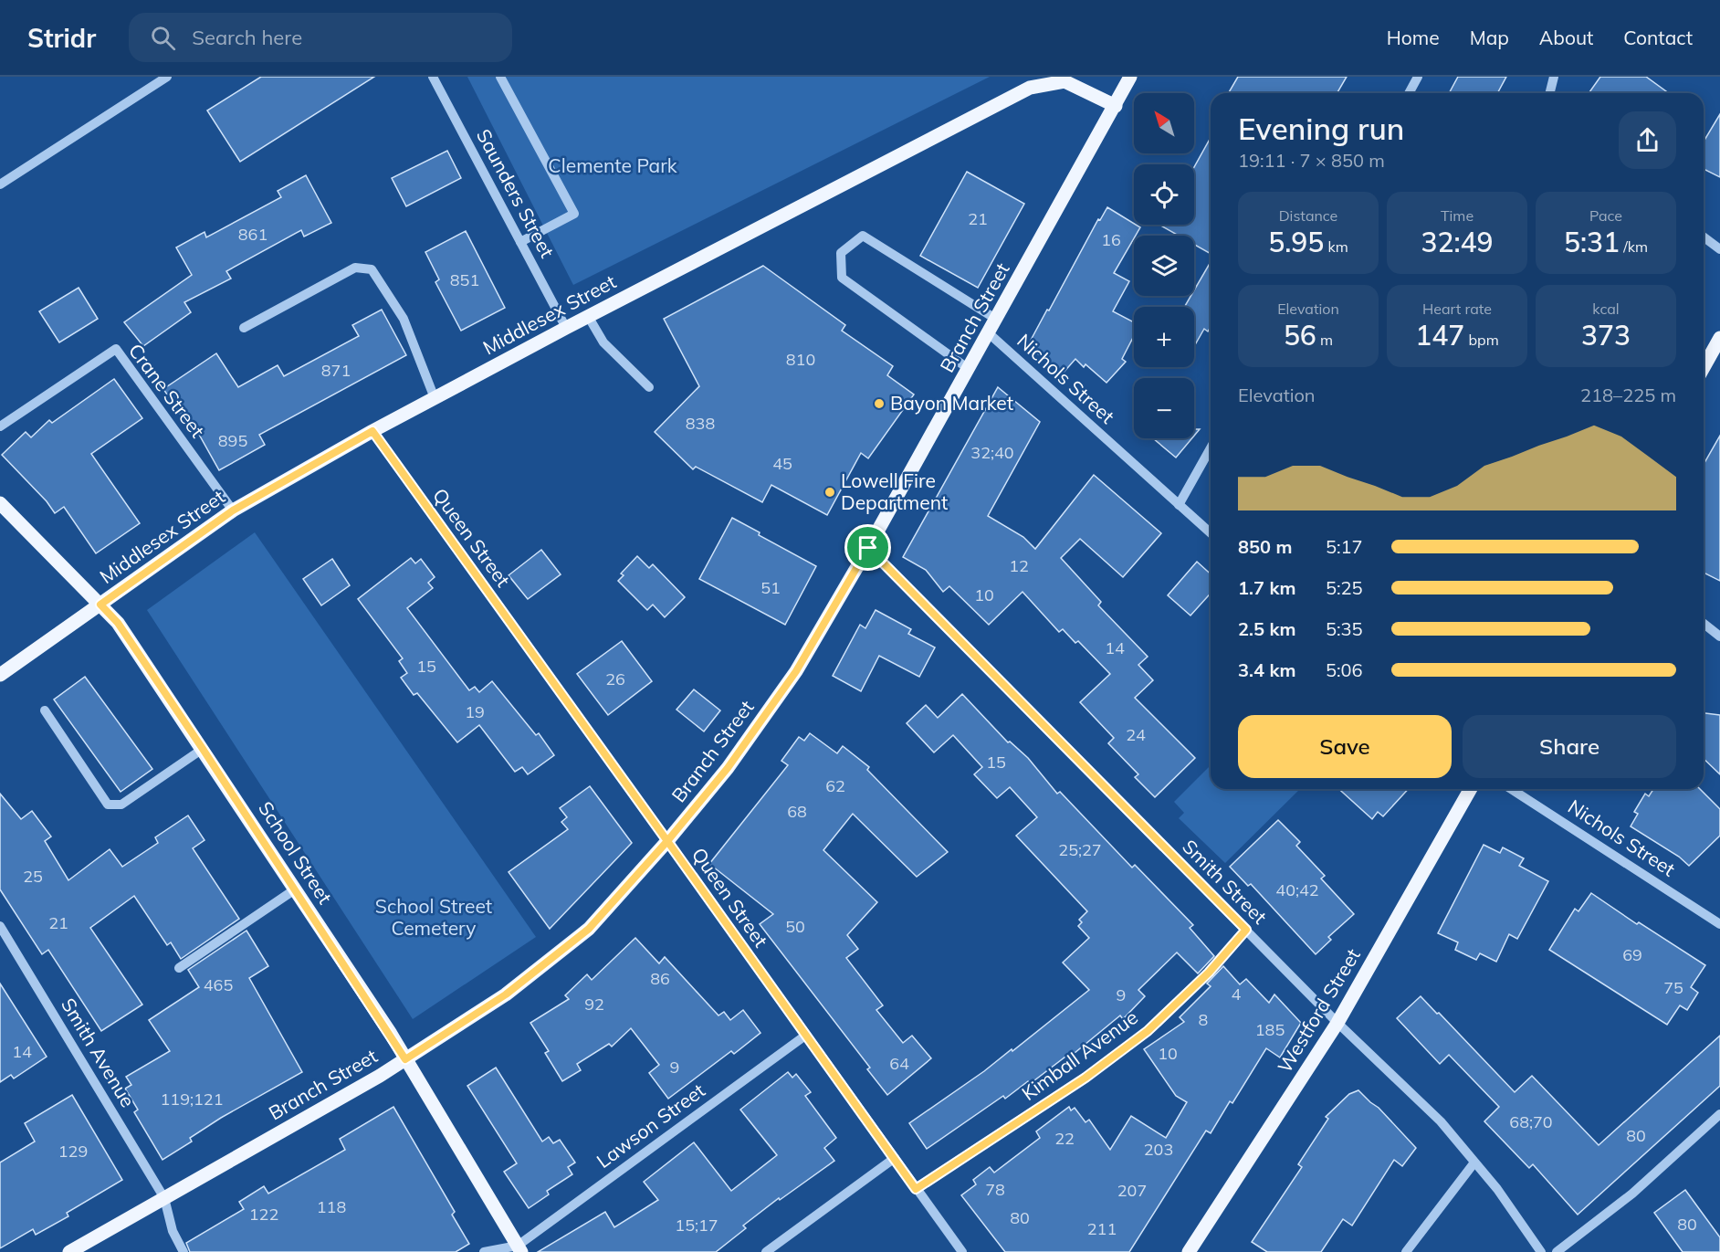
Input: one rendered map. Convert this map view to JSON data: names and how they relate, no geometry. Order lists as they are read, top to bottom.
{
  "streets": {
    "main road": [
      "Middlesex Street",
      "Branch Street",
      "School Street",
      "Westford Street"
    ],
    "street": [
      "Saunders Street",
      "Nichols Street",
      "Crane Street",
      "Queen Street",
      "Smith Street",
      "Smith Avenue",
      "Kimball Avenue",
      "Lawson Street"
    ]
  },
  "crossings": [
    ["Saunders Street", "Middlesex Street"],
    ["Middlesex Street", "Branch Street"],
    ["Middlesex Street", "Crane Street"],
    ["Middlesex Street", "Queen Street"],
    ["Middlesex Street", "School Street"],
    ["Branch Street", "Nichols Street"],
    ["Branch Street", "Queen Street"],
    ["Branch Street", "School Street"],
    ["Branch Street", "Smith Street"],
    ["Branch Street", "Smith Avenue"],
    ["Queen Street", "Kimball Avenue"],
    ["Queen Street", "Lawson Street"],
    ["School Street", "Lawson Street"],
    ["Smith Street", "Westford Street"],
    ["Smith Street", "Kimball Avenue"]
  ],
  "parks": ["Clemente Park", "School Street Cemetery"],
  "places": ["Bayon Market", "Lowell Fire Department"],
  "house_numbers": [
    "21",
    "861",
    "16",
    "851",
    "810",
    "871",
    "838",
    "895",
    "32;40",
    "45",
    "12",
    "51",
    "10",
    "14",
    "15",
    "26",
    "19",
    "24",
    "15",
    "62",
    "68",
    "25;27",
    "25",
    "40;42",
    "21",
    "50",
    "69",
    "86",
    "465",
    "75",
    "4",
    "9",
    "92",
    "8",
    "185",
    "14",
    "10",
    "64",
    "9",
    "119;121",
    "68;70",
    "80",
    "22",
    "203",
    "129",
    "78",
    "207",
    "118",
    "122",
    "80",
    "80",
    "15;17",
    "211"
  ],
  "north": "top left",
  "page": {
    "header": "Stridr",
    "search": "Search here",
    "nav": [
      "Home",
      "Map",
      "About",
      "Contact"
    ],
    "map_buttons": ["+", "−"],
    "heading": ["Evening run", "19:11 · 7 × 850 m"],
    "stats": [
      ["Distance", "5.95 km"],
      ["Time", "32:49"],
      ["Pace", "5:31 /km"],
      ["Elevation", "56 m"],
      ["Heart rate", "147 bpm"],
      ["kcal", "373"]
    ],
    "chart": ["Elevation", "218–225 m"],
    "list": [
      {
        "name": "850 m",
        "note": "5:17"
      },
      {
        "name": "1.7 km",
        "note": "5:25"
      },
      {
        "name": "2.5 km",
        "note": "5:35"
      },
      {
        "name": "3.4 km",
        "note": "5:06"
      }
    ],
    "buttons": ["Save", "Share"]
  }
}
